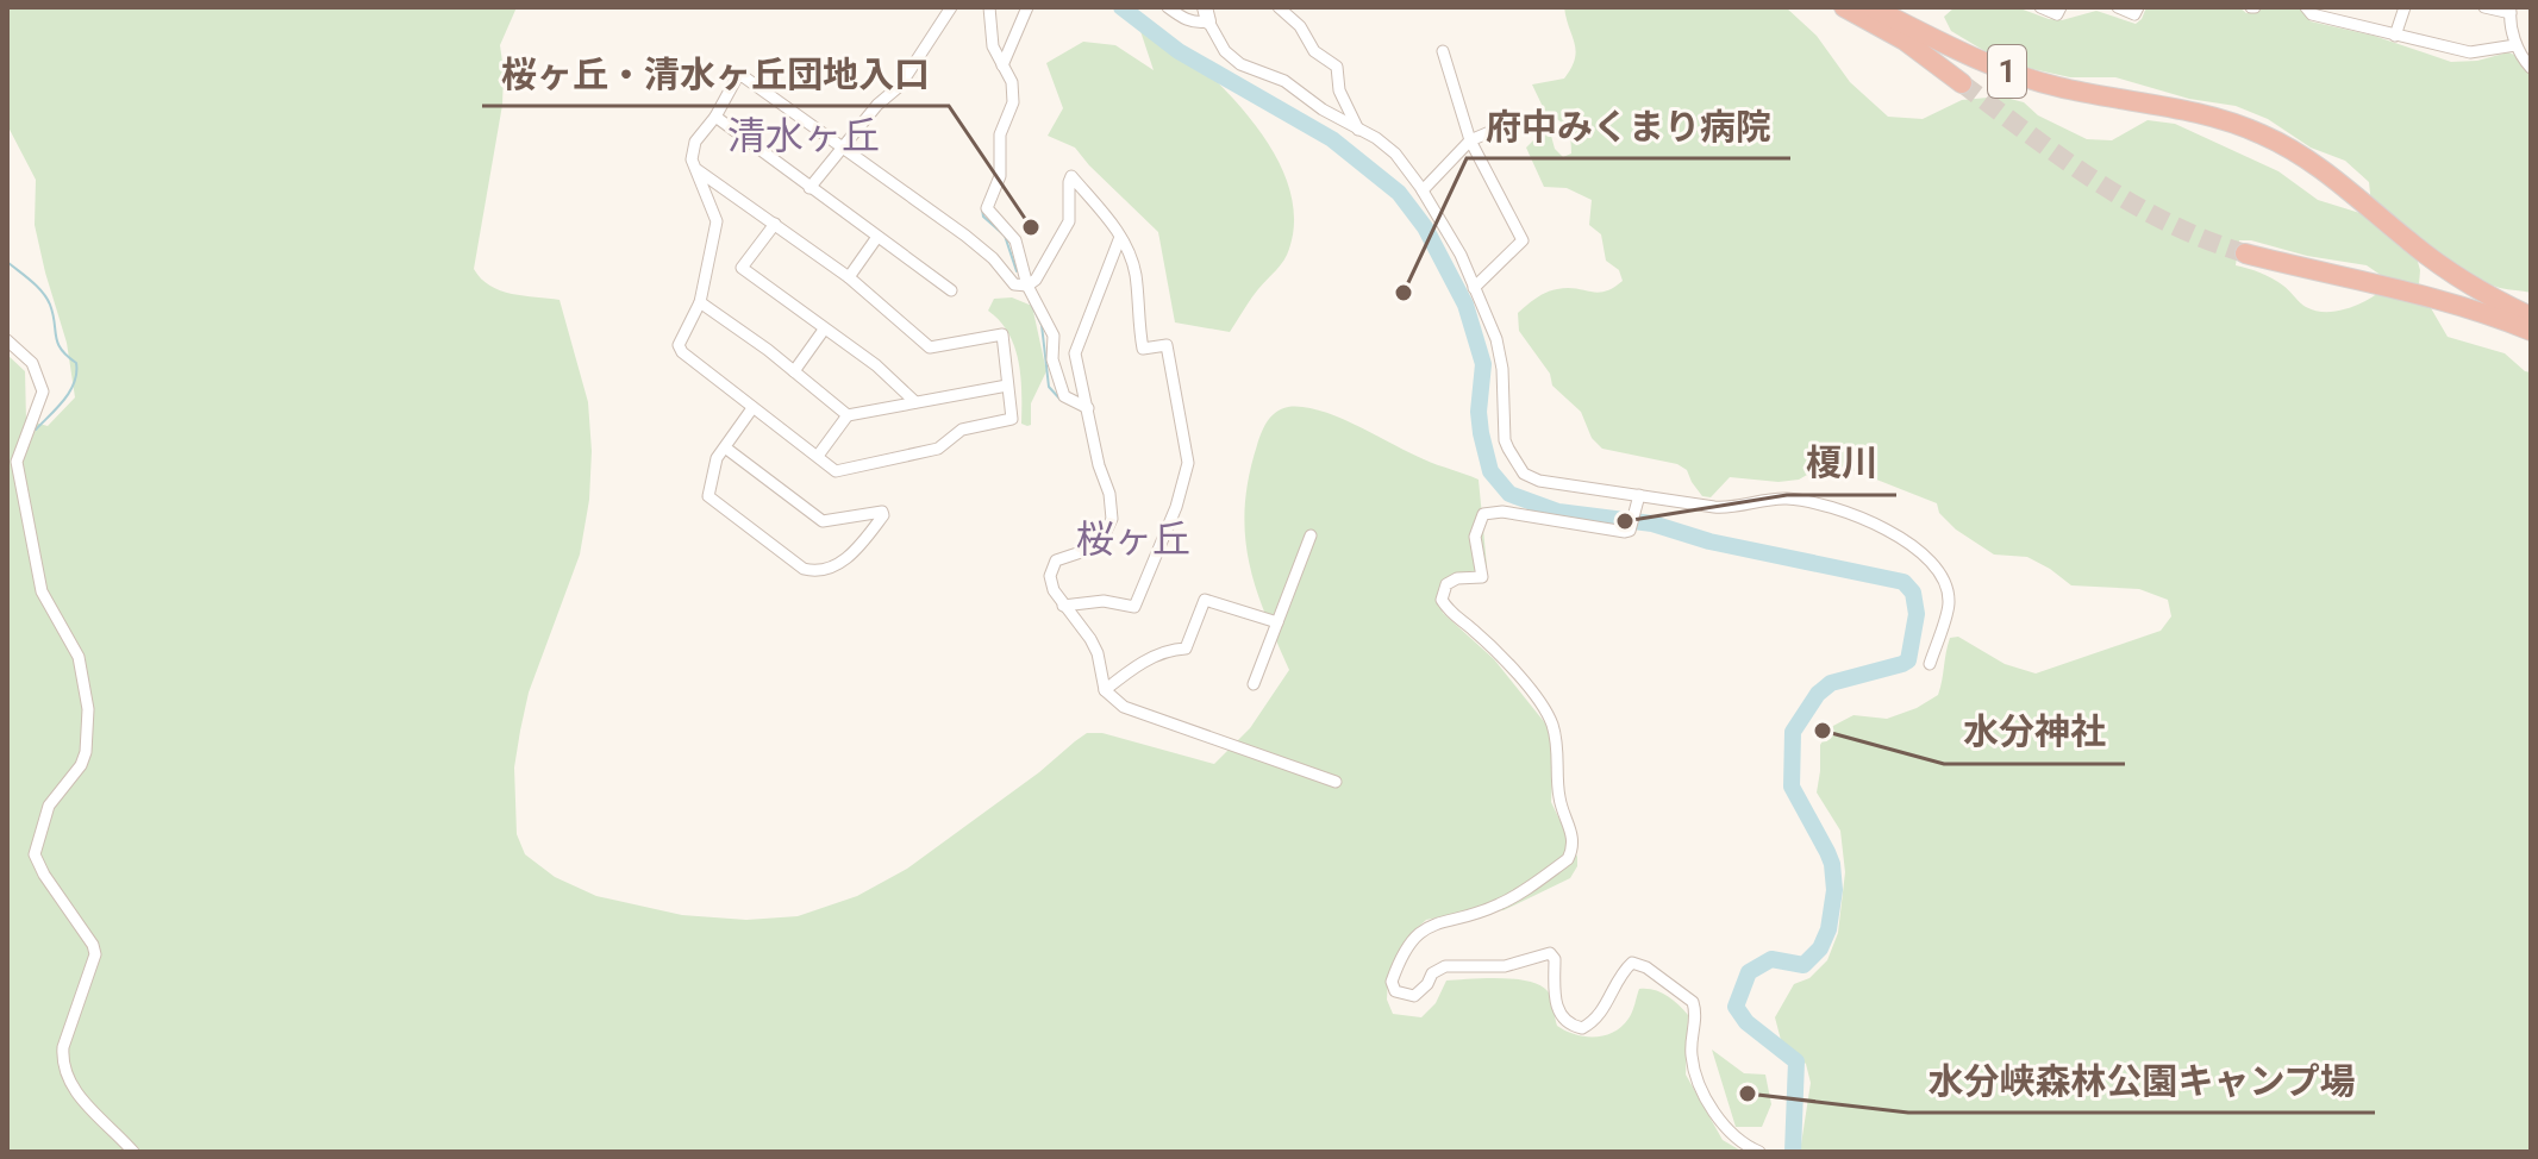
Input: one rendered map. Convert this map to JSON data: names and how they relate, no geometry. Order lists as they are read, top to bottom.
{
  "streets": {
    "highway": ["1"]
  },
  "districts": ["清水ヶ丘", "桜ヶ丘"],
  "places": [
    "桜ヶ丘・清水ヶ丘団地入口",
    "府中みくまり病院",
    "榎川",
    "水分神社",
    "水分峡森林公園キャンプ場"
  ]
}
